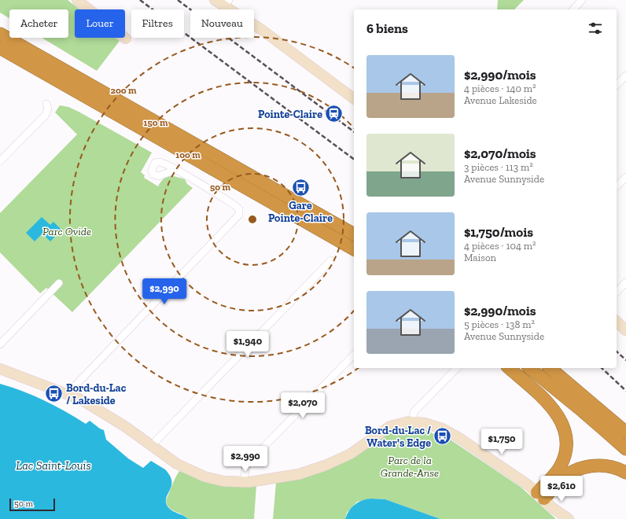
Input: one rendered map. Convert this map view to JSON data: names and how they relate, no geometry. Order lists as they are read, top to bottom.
{
  "water": ["Lac Saint-Louis"],
  "parks": ["Parc Ovide", "Parc de la Grande-Anse"],
  "places": {
    "station": ["Pointe-Claire"],
    "bus stop": ["Gare Pointe-Claire", "Bord-du-Lac / Lakeside", "Bord-du-Lac / Water's Edge"]
  },
  "scale_bar": "50 m",
  "page": {
    "chip": [
      "Acheter",
      "Louer",
      "Filtres",
      "Nouveau"
    ],
    "heading": "6 biens",
    "list": [
      {
        "name": "$2,990/mois",
        "note": "4 pièces · 140 m² · Avenue Lakeside"
      },
      {
        "name": "$2,070/mois",
        "note": "3 pièces · 113 m² · Avenue Sunnyside"
      },
      {
        "name": "$1,750/mois",
        "note": "4 pièces · 104 m² · Maison"
      },
      {
        "name": "$2,990/mois",
        "note": "5 pièces · 138 m² · Avenue Sunnyside"
      }
    ],
    "price": [
      "$2,990",
      "$1,940",
      "$2,070",
      "$1,750",
      "$2,990",
      "$2,610"
    ],
    "scale": "50 m"
  },
  "rings": [
    "200 m",
    "150 m",
    "100 m",
    "50 m"
  ]
}
